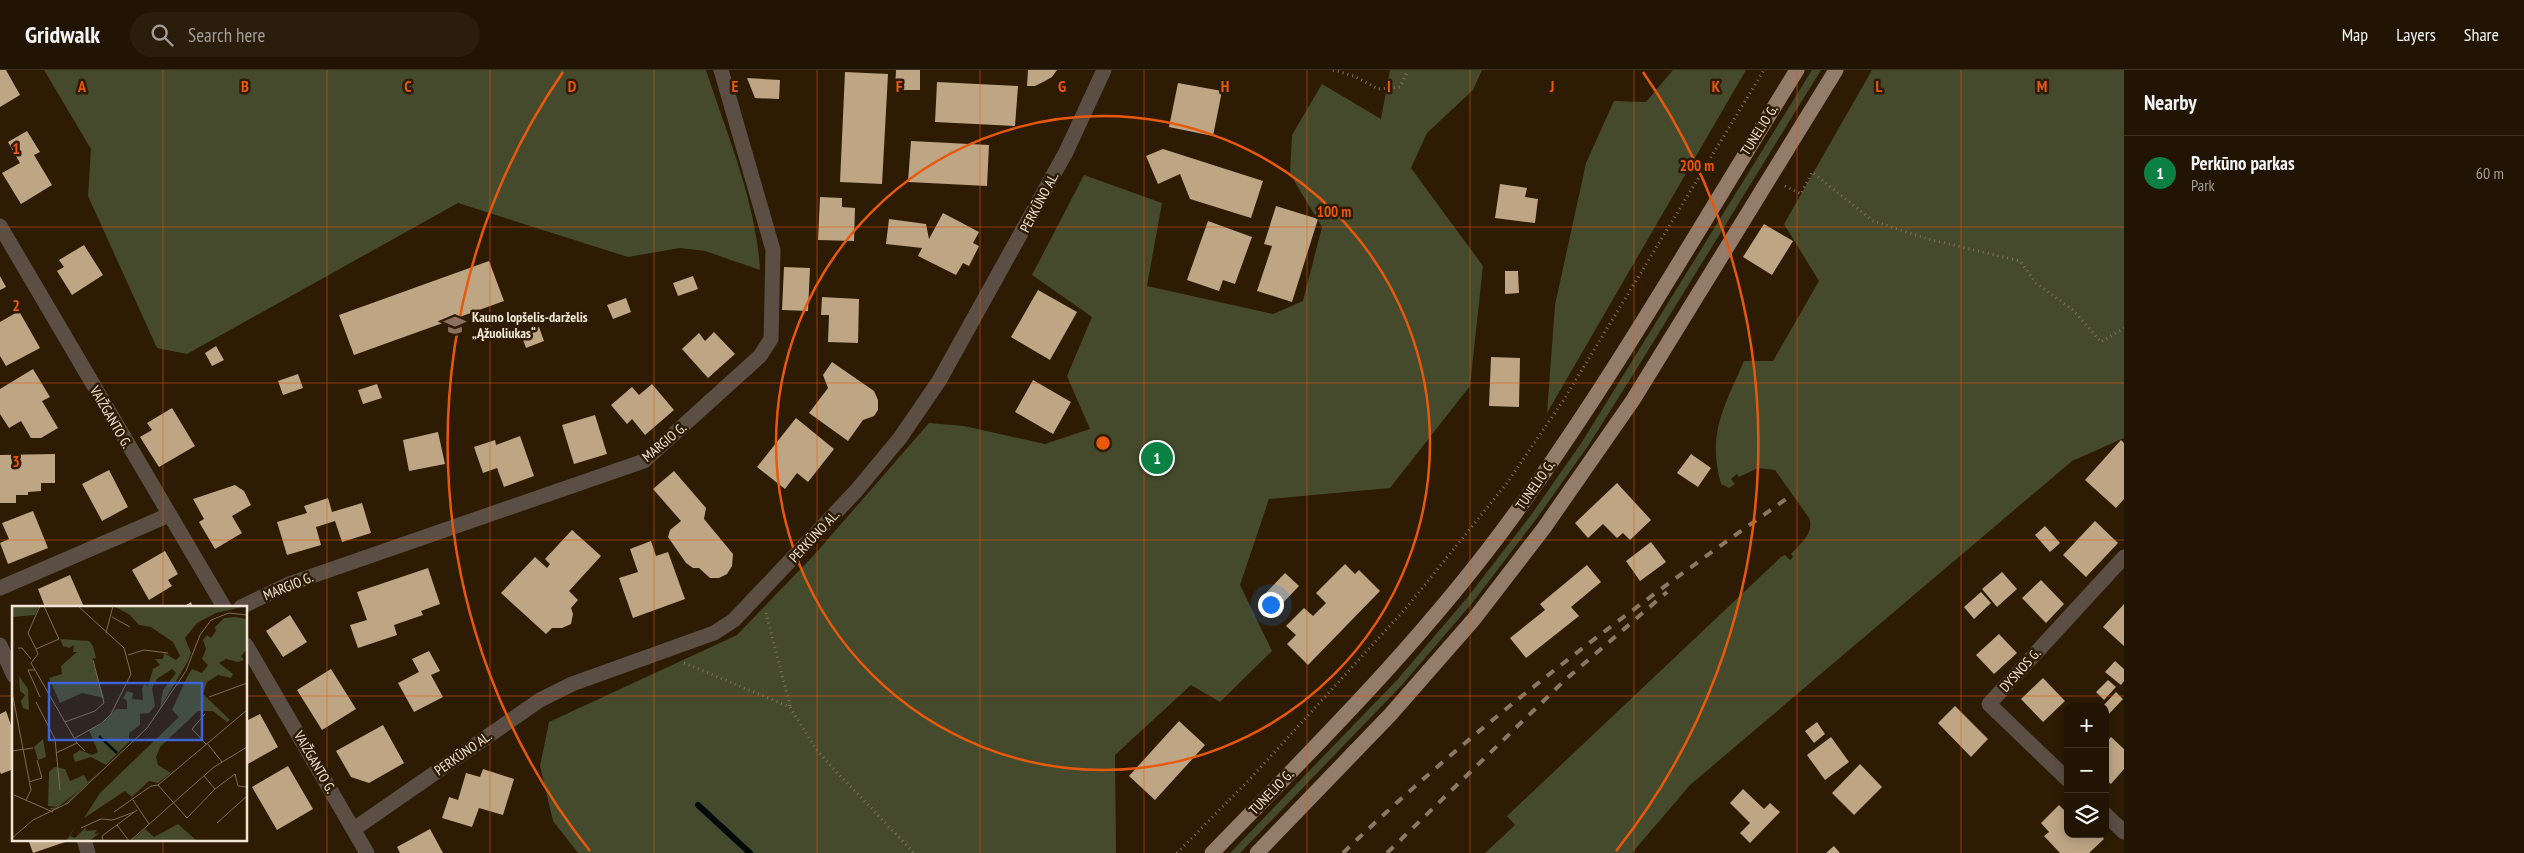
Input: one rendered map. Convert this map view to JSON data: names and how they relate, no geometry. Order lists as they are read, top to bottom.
{
  "streets": {
    "main road": ["TUNELIO G."],
    "street": [
      "PERKŪNO AL.",
      "VAIŽGANTO G.",
      "MARGIO G.",
      "DYSNOS G."
    ]
  },
  "crossings": [
    ["PERKŪNO AL.", "VAIŽGANTO G."]
  ],
  "places": {
    "school or university": ["Kauno lopšelis-darželis „Ąžuoliukas“"]
  },
  "page": {
    "header": "Gridwalk",
    "search": "Search here",
    "nav": ["Map", "Layers", "Share"],
    "heading": "Nearby",
    "list": [
      {
        "mark": "1",
        "name": "Perkūno parkas",
        "note": "Park",
        "value": "60 m"
      }
    ],
    "pins": "1",
    "map_buttons": ["+", "−"]
  },
  "grid": {
    "columns": [
      "A",
      "B",
      "C",
      "D",
      "E",
      "F",
      "G",
      "H",
      "I",
      "J",
      "K",
      "L",
      "M"
    ],
    "rows": ["1", "2", "3"]
  },
  "rings": ["200 m", "100 m"]
}
